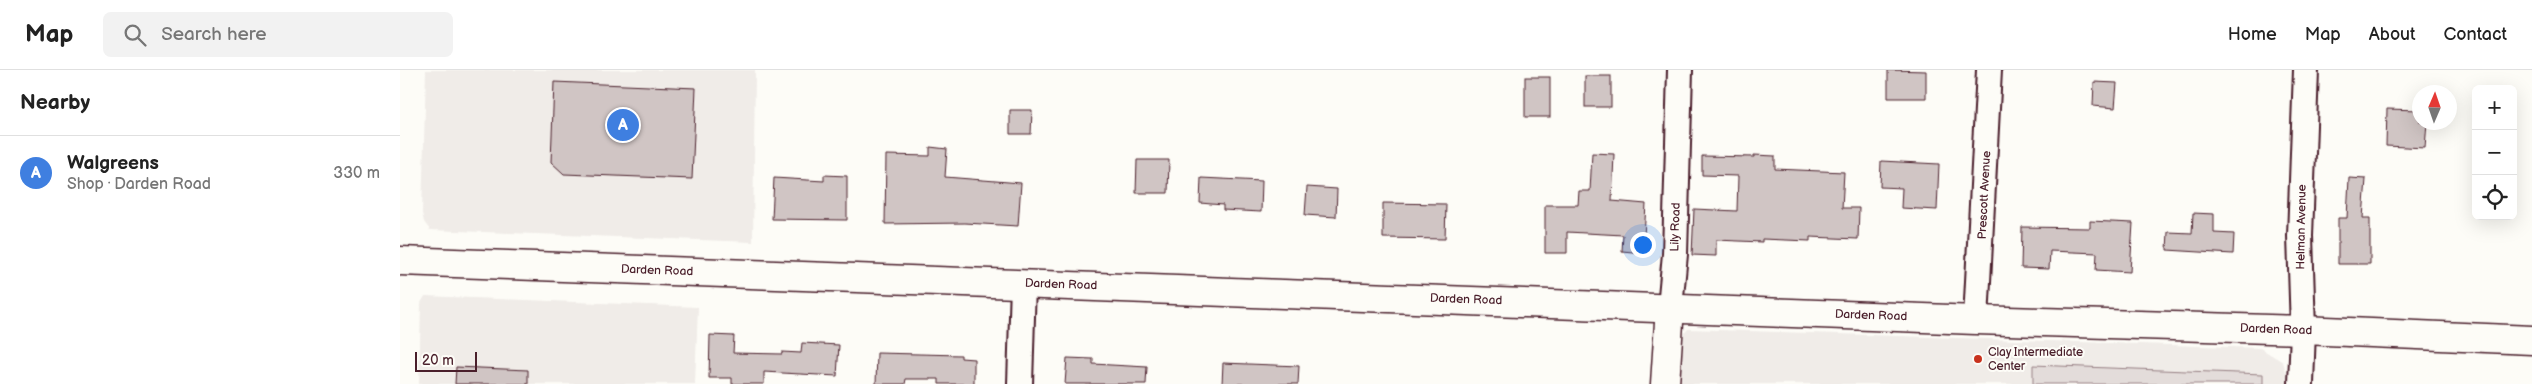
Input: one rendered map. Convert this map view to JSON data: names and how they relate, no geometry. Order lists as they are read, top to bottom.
{
  "streets": {
    "street": [
      "Prescott Avenue",
      "Lily Road",
      "Helman Avenue",
      "Darden Road"
    ]
  },
  "crossings": [
    ["Prescott Avenue", "Darden Road"],
    ["Lily Road", "Darden Road"],
    ["Helman Avenue", "Darden Road"]
  ],
  "places": ["Clay Intermediate Center"],
  "scale_bar": "20 m",
  "north": "top",
  "page": {
    "header": "Map",
    "search": "Search here",
    "nav": [
      "Home",
      "Map",
      "About",
      "Contact"
    ],
    "heading": "Nearby",
    "map_buttons": ["+", "−"],
    "pins": "A",
    "list": [
      {
        "mark": "A",
        "name": "Walgreens",
        "note": "Shop · Darden Road",
        "value": "330 m"
      }
    ],
    "scale": "20 m"
  }
}
